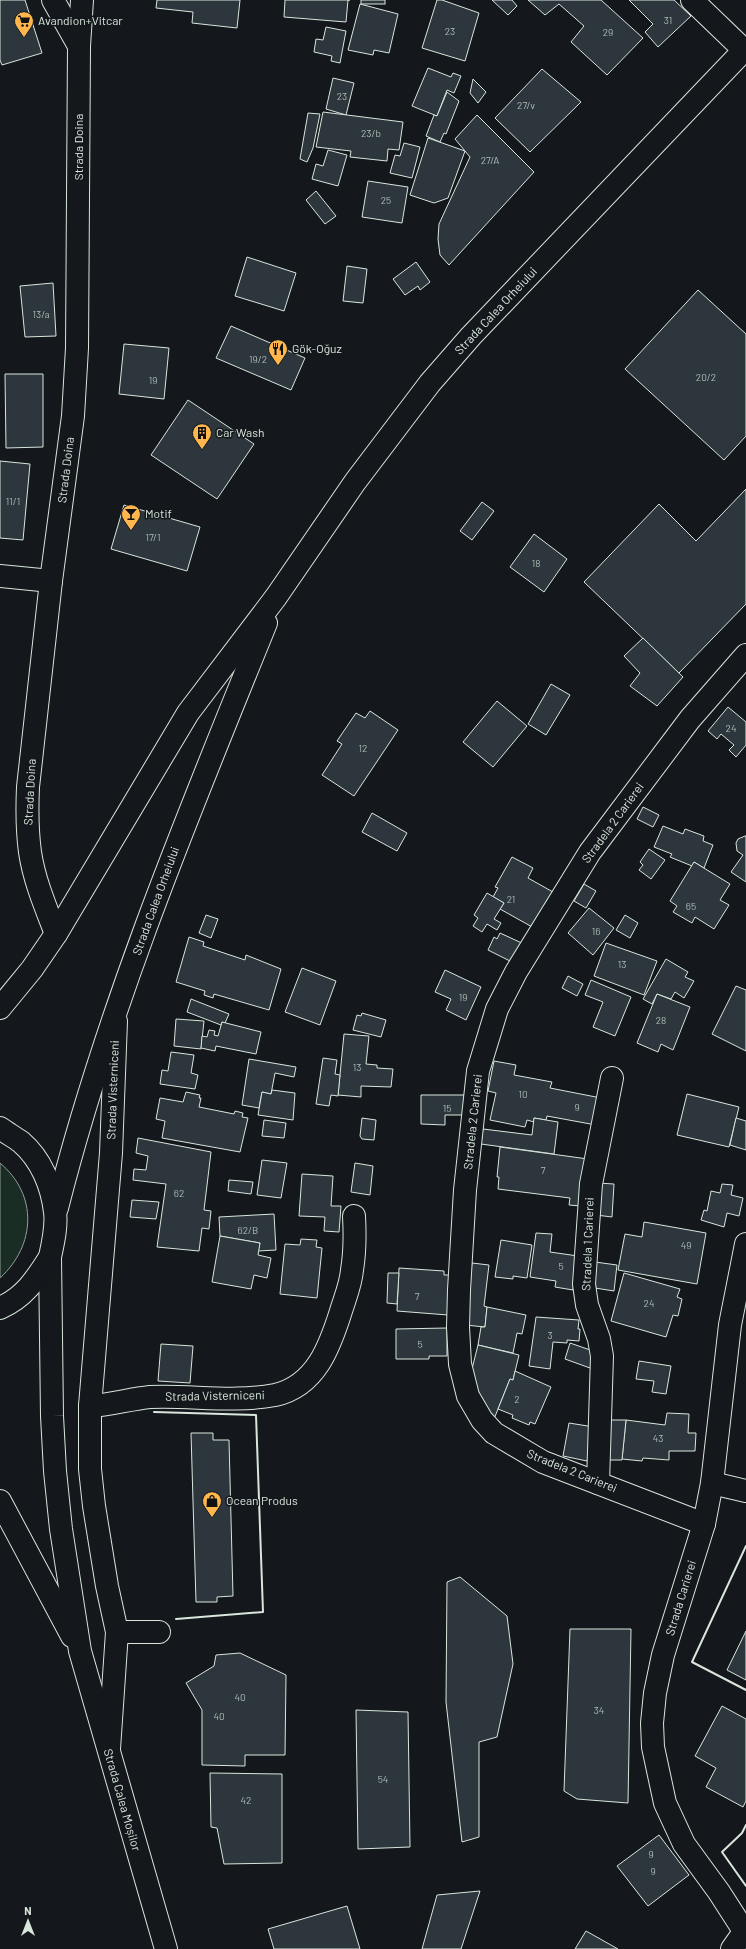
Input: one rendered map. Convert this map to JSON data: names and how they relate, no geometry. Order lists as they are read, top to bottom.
{
  "streets": {
    "main road": [
      "Strada Doina",
      "Strada Calea Orheiului",
      "Stradela 2 Carierei",
      "Strada Visterniceni",
      "Stradela 1 Carierei",
      "Strada Carierei",
      "Strada Calea Moșilor"
    ]
  },
  "crossings": [
    ["Strada Doina", "Strada Calea Orheiului"],
    ["Strada Calea Orheiului", "Strada Visterniceni"],
    ["Stradela 2 Carierei", "Stradela 1 Carierei"],
    ["Stradela 2 Carierei", "Strada Carierei"],
    ["Strada Visterniceni", "Strada Calea Moșilor"]
  ],
  "places": {
    "supermarket": ["Avandion+Vitcar"],
    "restaurant": ["Gök-Oğuz"],
    "building": ["Car Wash"],
    "bar": ["Motif"],
    "shop": ["Ocean Produs"]
  },
  "house_numbers": [
    "31",
    "23",
    "29",
    "23",
    "27/v",
    "23/b",
    "27/A",
    "25",
    "13/a",
    "19/2",
    "20/2",
    "19",
    "11/1",
    "17/1",
    "18",
    "24",
    "12",
    "21",
    "65",
    "16",
    "13",
    "19",
    "28",
    "13",
    "10",
    "9",
    "15",
    "7",
    "62",
    "62/B",
    "49",
    "5",
    "7",
    "24",
    "3",
    "5",
    "2",
    "43",
    "40",
    "34",
    "40",
    "54",
    "42",
    "9",
    "9"
  ],
  "north": "top"
}
